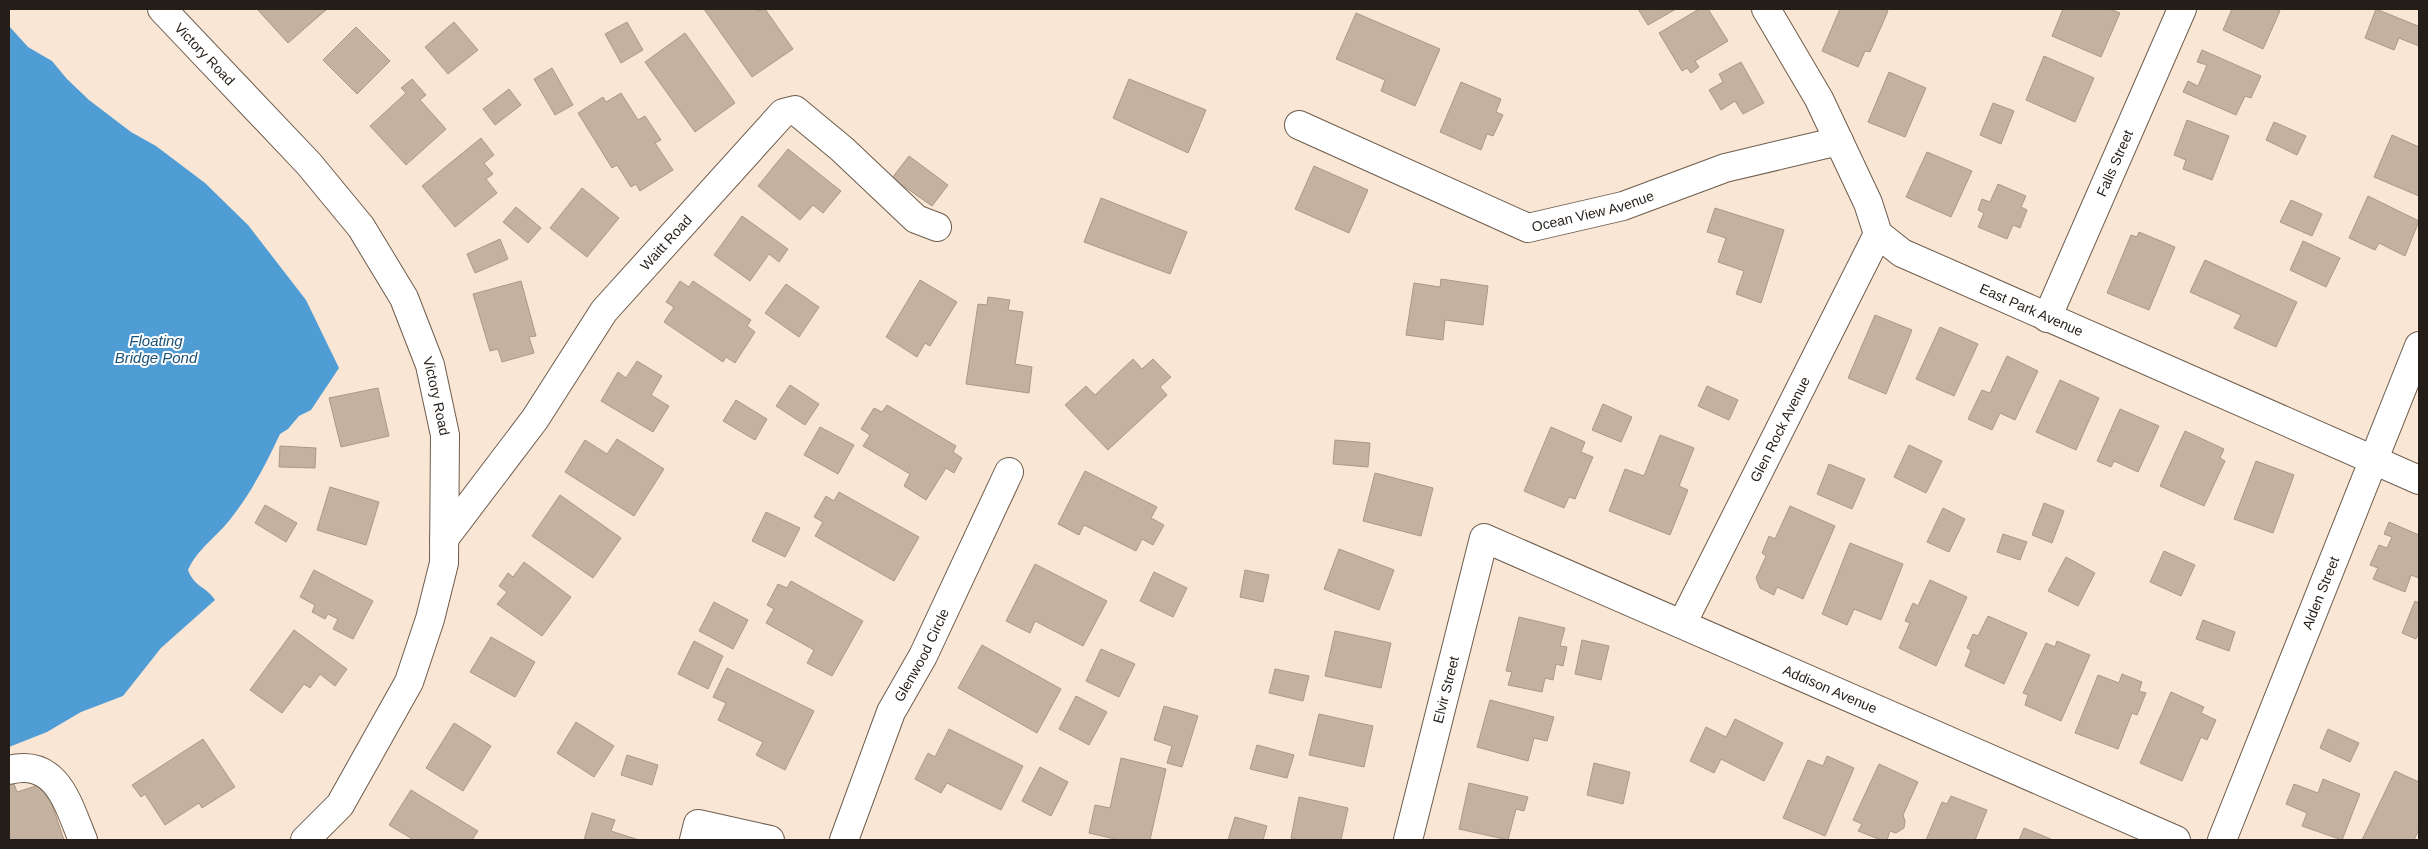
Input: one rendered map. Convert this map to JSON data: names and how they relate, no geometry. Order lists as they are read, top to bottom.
{
  "streets": {
    "street": [
      "Victory Road",
      "Falls Street",
      "Ocean View Avenue",
      "Waitt Road",
      "East Park Avenue",
      "Glen Rock Avenue",
      "Alden Street",
      "Glenwood Circle",
      "Elvir Street",
      "Addison Avenue"
    ]
  },
  "crossings": [
    ["Victory Road", "Waitt Road"],
    ["Falls Street", "East Park Avenue"],
    ["East Park Avenue", "Glen Rock Avenue"],
    ["East Park Avenue", "Alden Street"],
    ["Glen Rock Avenue", "Addison Avenue"],
    ["Elvir Street", "Addison Avenue"]
  ],
  "water": ["Floating Bridge Pond"]
}
